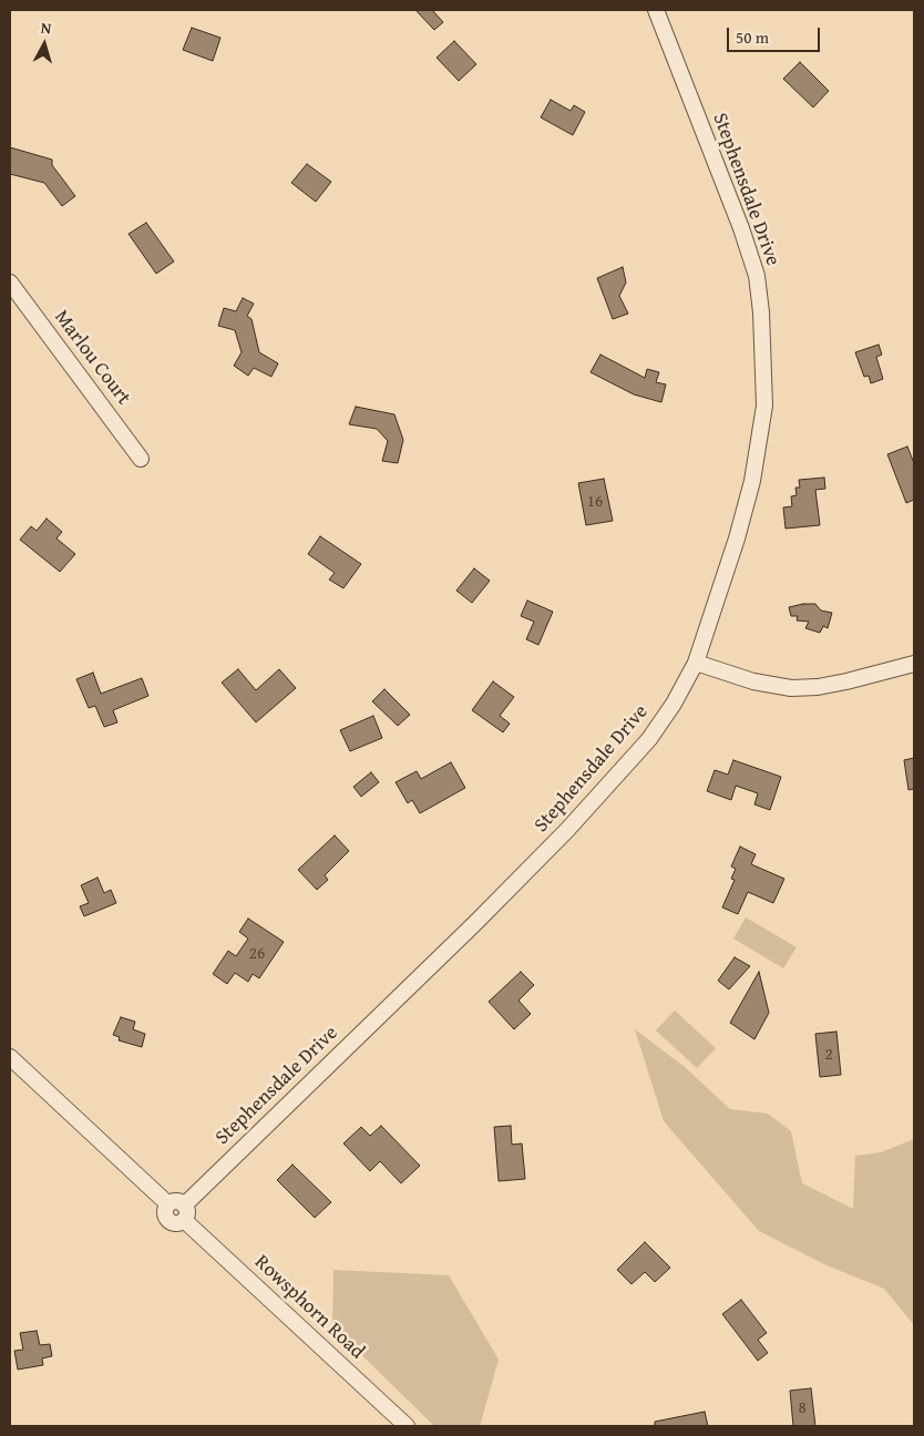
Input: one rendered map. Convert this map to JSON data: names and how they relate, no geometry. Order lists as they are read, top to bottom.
{
  "streets": {
    "street": ["Stephensdale Drive", "Marlou Court", "Rowsphorn Road"]
  },
  "crossings": [
    ["Stephensdale Drive", "Rowsphorn Road"]
  ],
  "house_numbers": [
    "16",
    "26",
    "2",
    "8"
  ],
  "scale_bar": "50 m",
  "north": "top"
}
